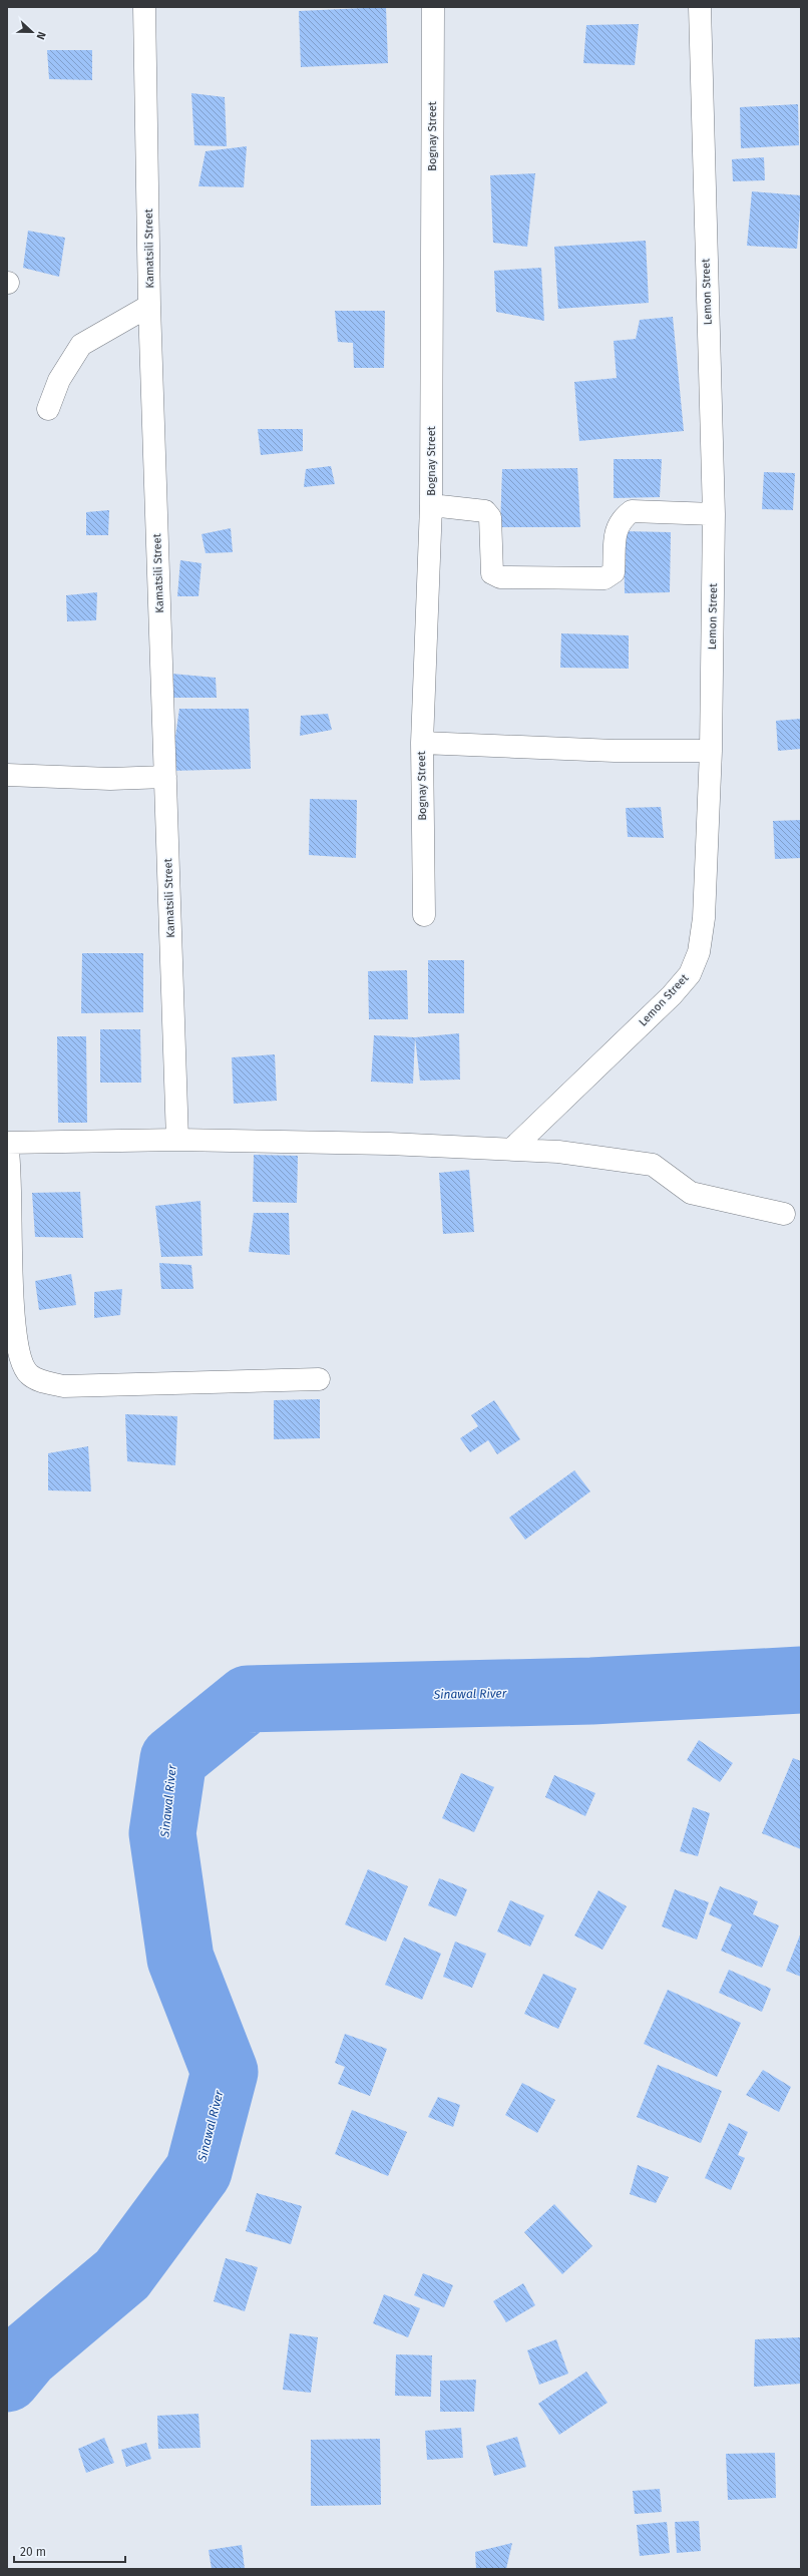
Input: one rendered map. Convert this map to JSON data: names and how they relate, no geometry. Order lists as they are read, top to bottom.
{
  "streets": {
    "street": ["Bognay Street", "Kamatsili Street", "Lemon Street"]
  },
  "water": ["Sinawal River"],
  "scale_bar": "20 m",
  "north": "right"
}
